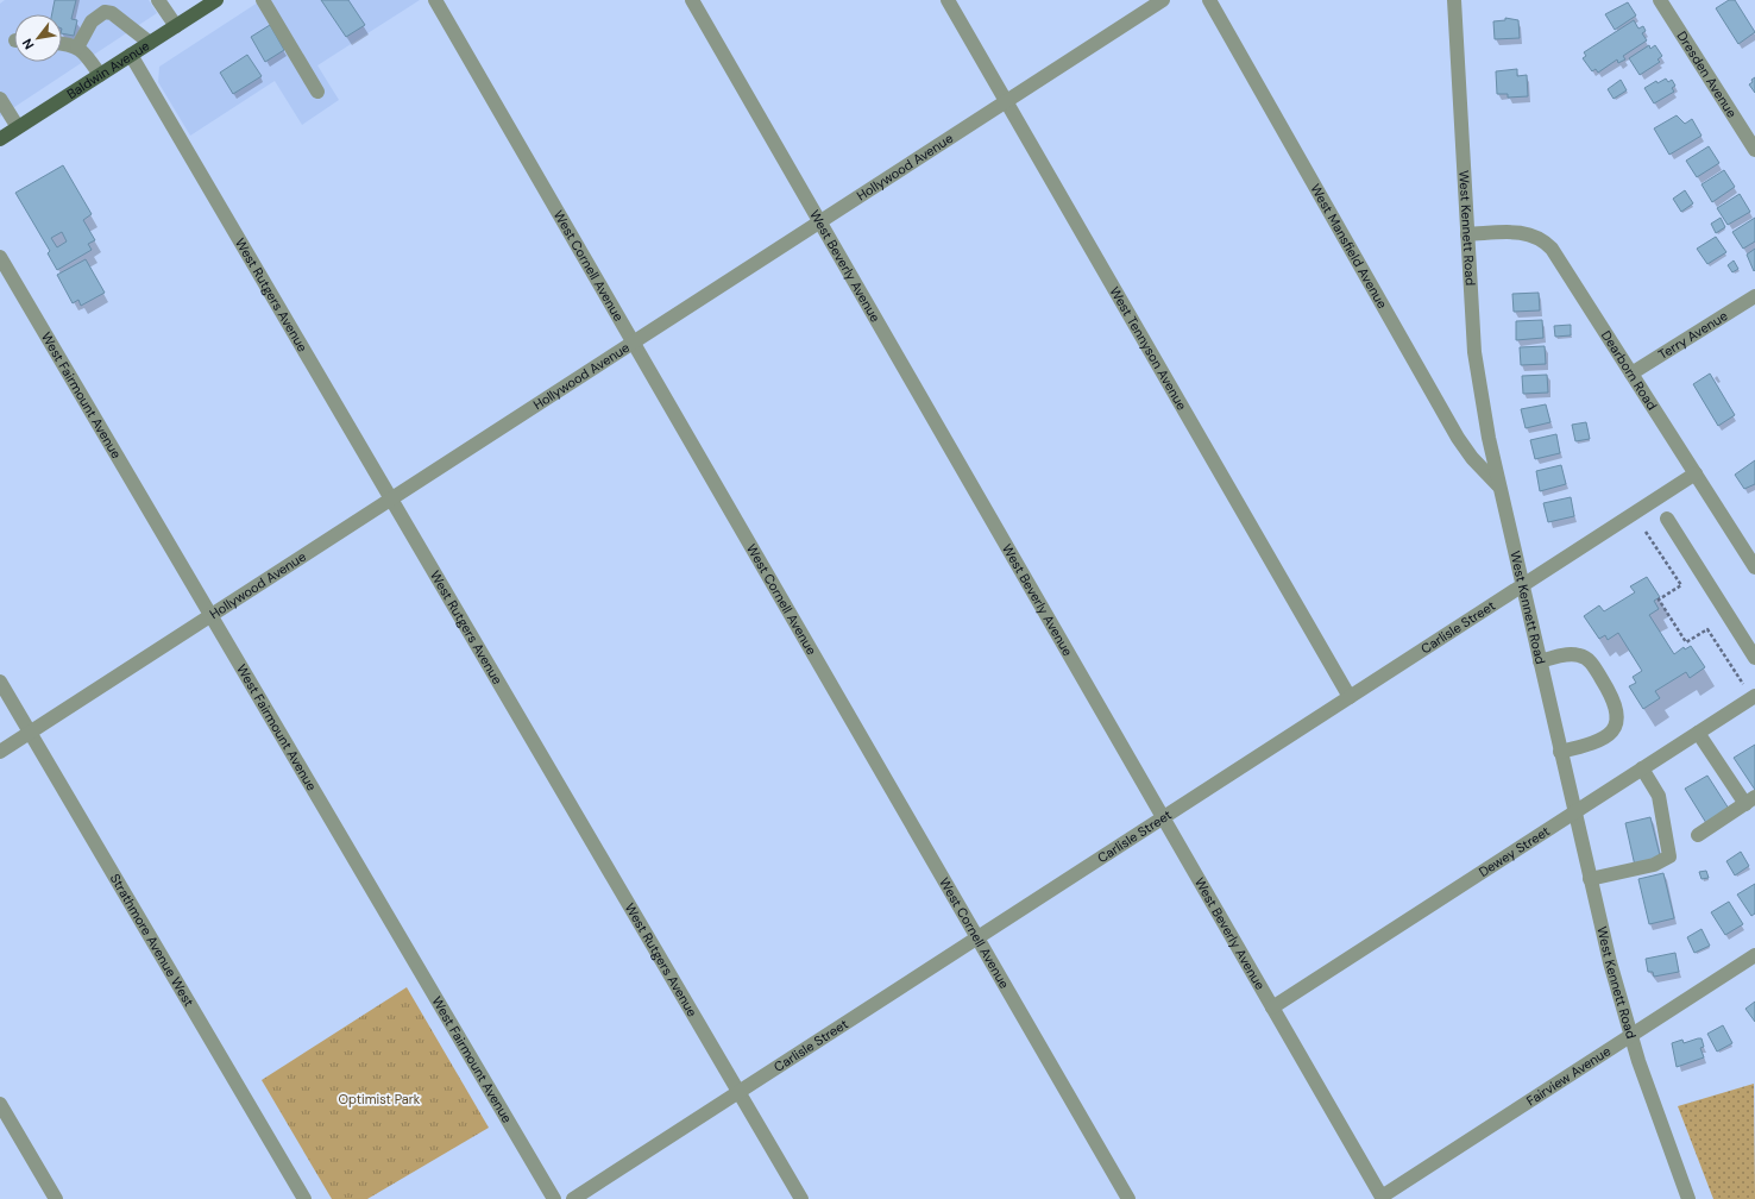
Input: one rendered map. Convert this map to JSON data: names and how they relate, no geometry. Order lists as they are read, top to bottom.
{
  "streets": {
    "main road": ["Baldwin Avenue"],
    "street": [
      "Dresden Avenue",
      "Hollywood Avenue",
      "West Kennett Road",
      "West Mansfield Avenue",
      "West Cornell Avenue",
      "West Beverly Avenue",
      "West Rutgers Avenue",
      "Terry Avenue",
      "West Tennyson Avenue",
      "Dearborn Road",
      "West Fairmount Avenue",
      "Carlisle Street",
      "Dewey Street",
      "Strathmore Avenue West",
      "Fairview Avenue"
    ]
  },
  "crossings": [
    ["Baldwin Avenue", "West Rutgers Avenue"],
    ["Hollywood Avenue", "West Cornell Avenue"],
    ["Hollywood Avenue", "West Beverly Avenue"],
    ["Hollywood Avenue", "West Rutgers Avenue"],
    ["Hollywood Avenue", "West Tennyson Avenue"],
    ["Hollywood Avenue", "West Fairmount Avenue"],
    ["Hollywood Avenue", "Strathmore Avenue West"],
    ["West Kennett Road", "West Mansfield Avenue"],
    ["West Kennett Road", "Dearborn Road"],
    ["West Kennett Road", "Carlisle Street"],
    ["West Kennett Road", "Dewey Street"],
    ["West Kennett Road", "Fairview Avenue"],
    ["West Cornell Avenue", "Carlisle Street"],
    ["West Beverly Avenue", "Carlisle Street"],
    ["West Beverly Avenue", "Dewey Street"],
    ["West Beverly Avenue", "Fairview Avenue"],
    ["West Rutgers Avenue", "Carlisle Street"],
    ["Terry Avenue", "Dearborn Road"],
    ["West Tennyson Avenue", "Carlisle Street"],
    ["Dearborn Road", "Carlisle Street"]
  ],
  "parks": ["Optimist Park"],
  "north": "bottom left"
}
